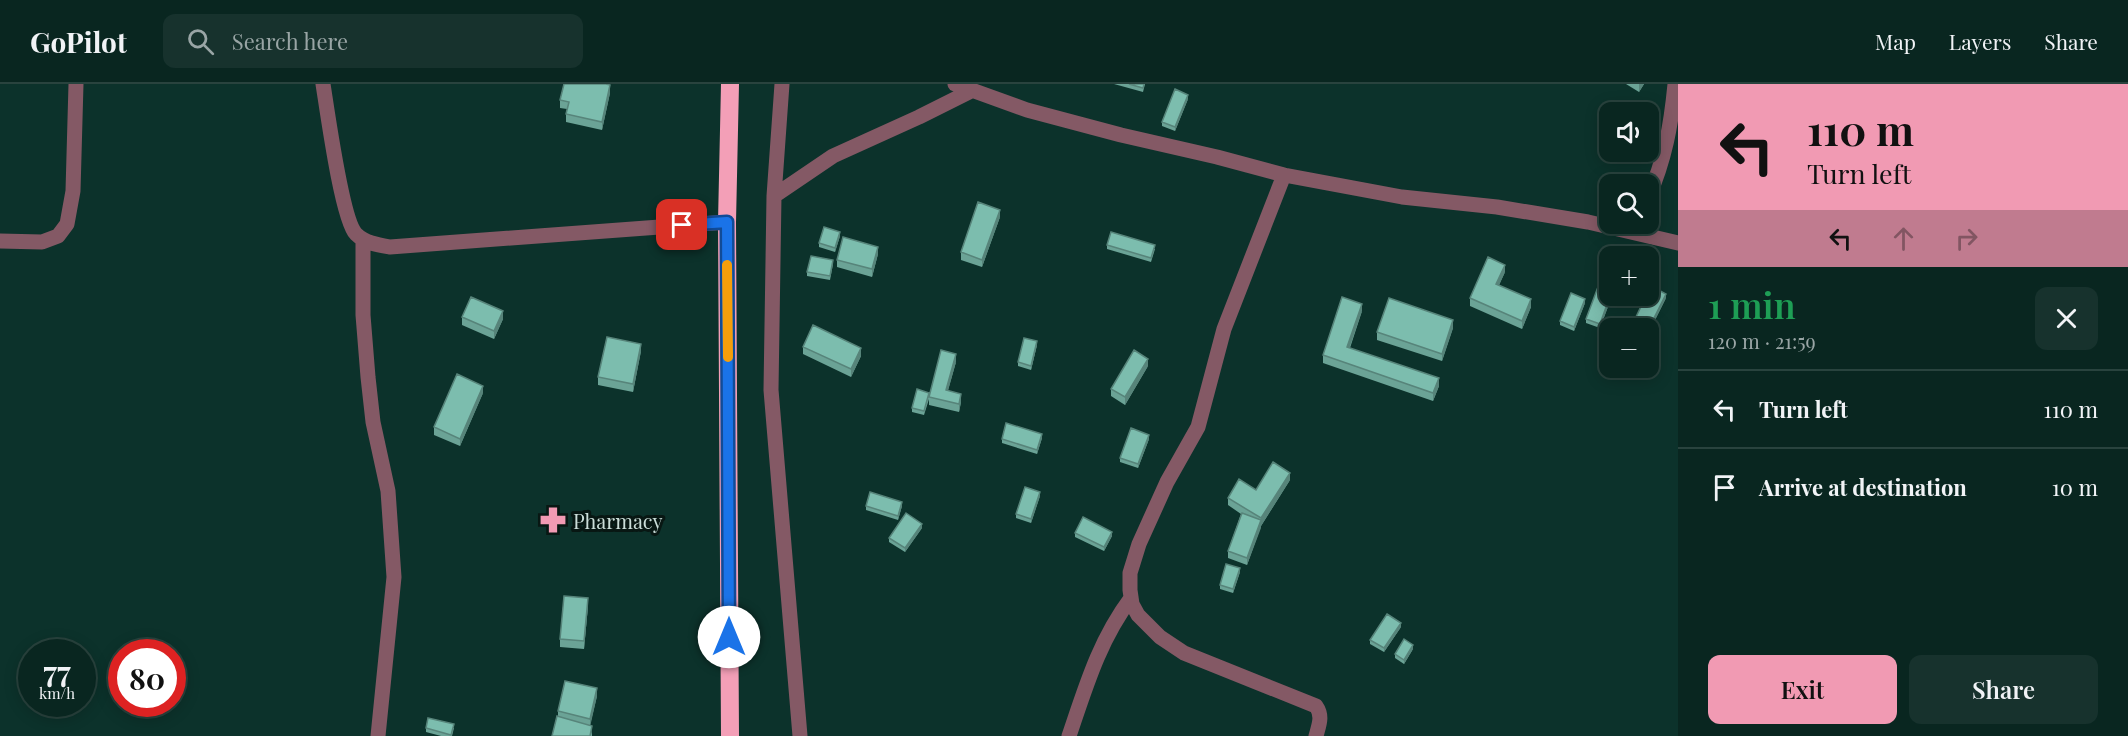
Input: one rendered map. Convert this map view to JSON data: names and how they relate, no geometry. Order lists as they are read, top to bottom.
{
  "places": {
    "pharmacy": ["Pharmacy"]
  },
  "page": {
    "header": "GoPilot",
    "search": "Search here",
    "nav": ["Map", "Layers", "Share"],
    "turn": ["110 m", "Turn left"],
    "map_buttons": ["+", "−"],
    "heading": ["1 min", "120 m · 21:59"],
    "list": [
      {
        "name": "Turn left",
        "value": "110 m"
      },
      {
        "name": "Arrive at destination",
        "value": "10 m"
      }
    ],
    "speed": "77 km/h",
    "limit": "80",
    "buttons": ["Exit", "Share"]
  }
}
